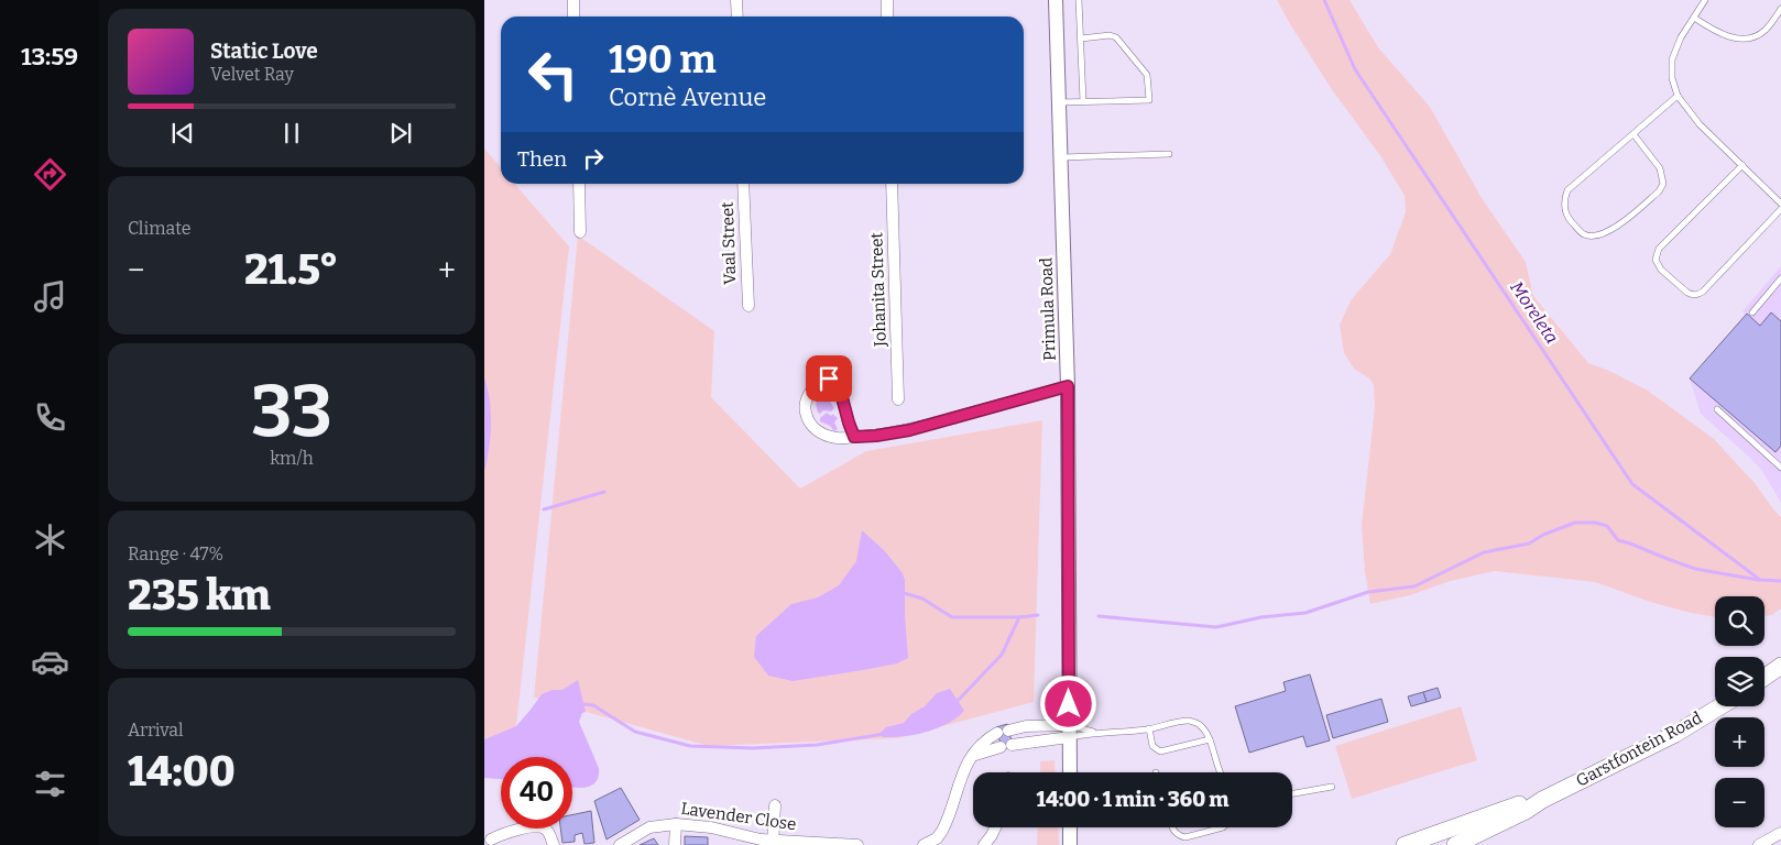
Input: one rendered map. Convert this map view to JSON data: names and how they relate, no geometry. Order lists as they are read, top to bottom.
{
  "streets": {
    "main road": ["Garstfontein Road"],
    "street": [
      "Vaal Street",
      "Johanita Street",
      "Primula Road",
      "Lavender Close"
    ]
  },
  "water": ["Moreleta"],
  "page": {
    "tabs": "13:59",
    "turn": ["190 m", "Cornè Avenue"],
    "song": ["Static Love", "Velvet Ray"],
    "then": "Then",
    "tile": [
      "Climate",
      ["33", "km/h"],
      ["Range · 47%", "235 km"],
      ["Arrival", "14:00"]
    ],
    "heat": ["−", "21.5°", "+"],
    "map_buttons": ["+", "−"],
    "limit": "40",
    "trip": "14:00 · 1 min · 360 m"
  }
}
